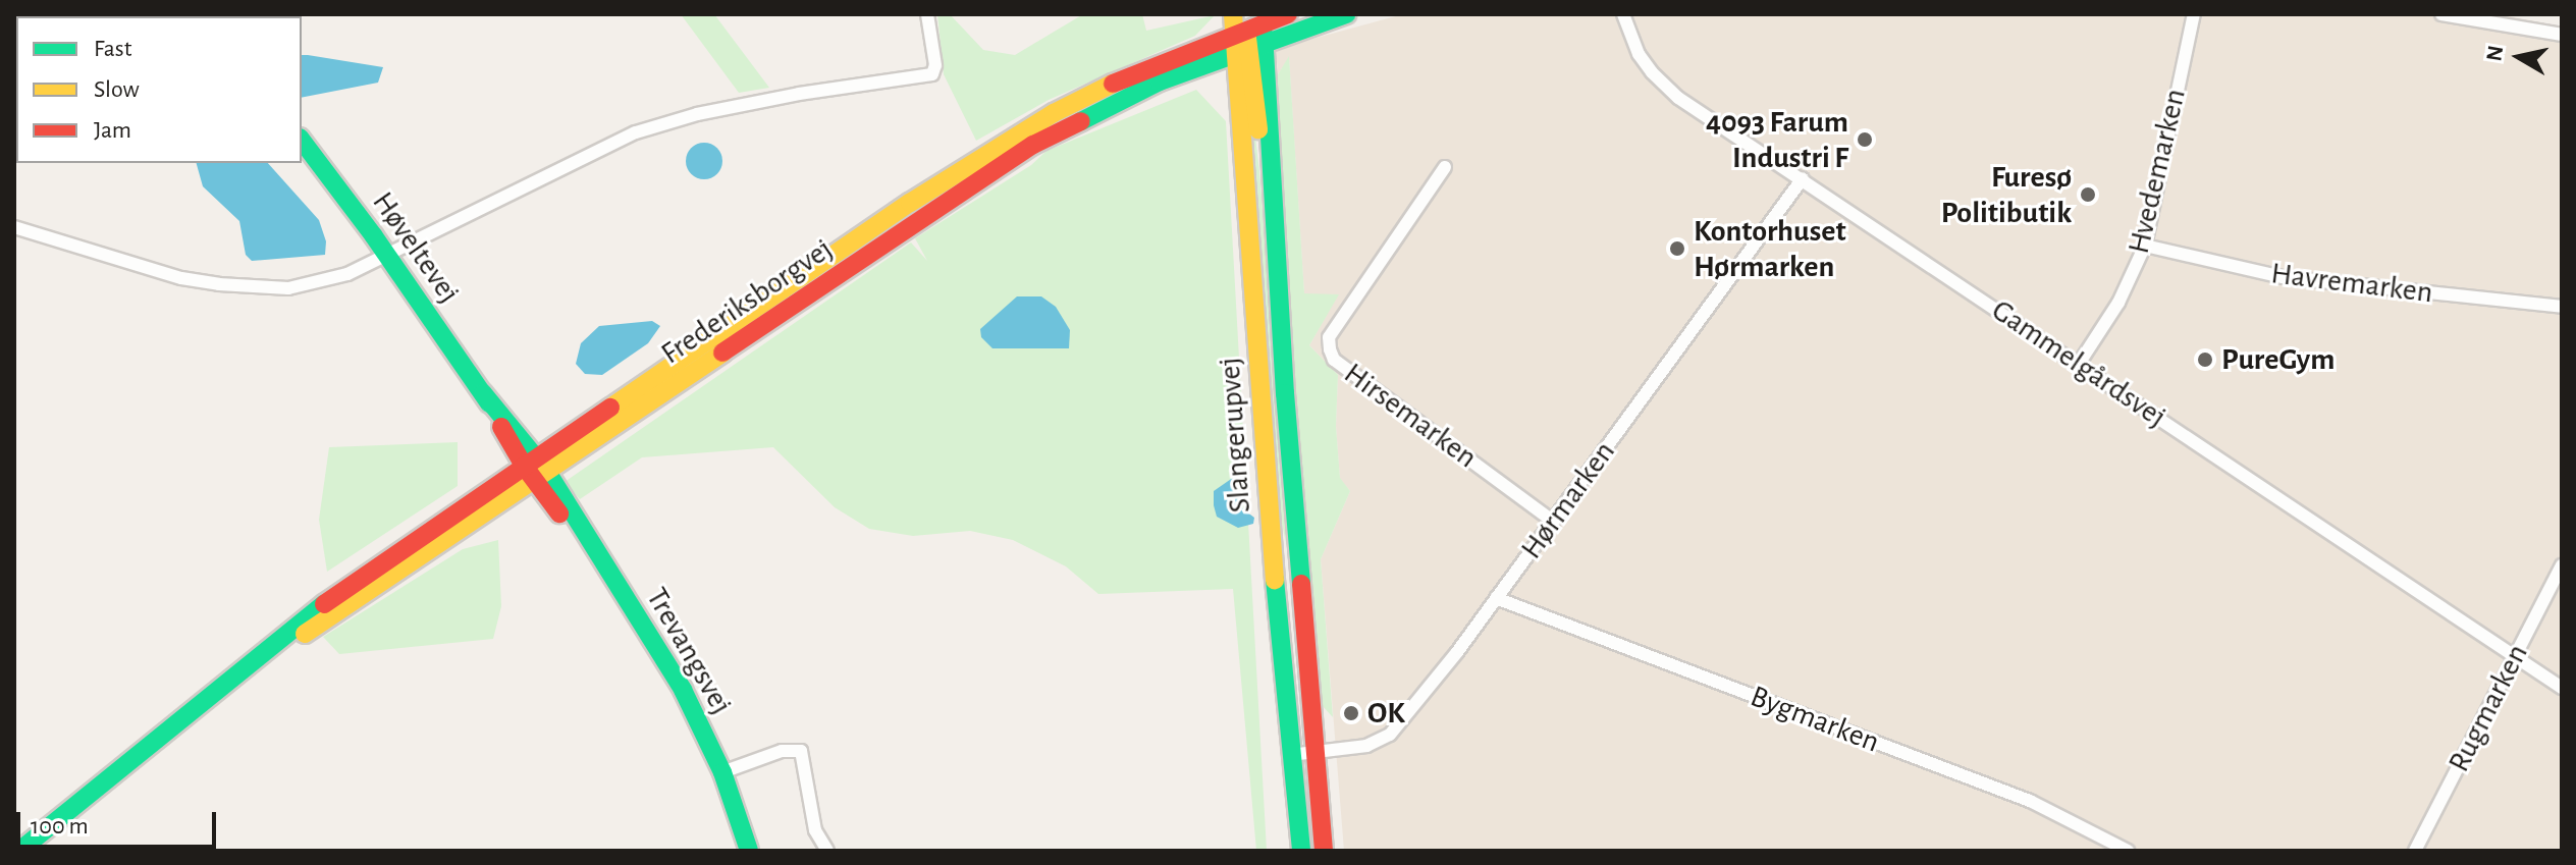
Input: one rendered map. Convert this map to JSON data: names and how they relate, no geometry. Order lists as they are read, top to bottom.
{
  "streets": {
    "street": [
      "Hvedemarken",
      "Høveltevej",
      "Havremarken",
      "Frederiksborgvej",
      "Gammelgårdsvej",
      "Hirsemarken",
      "Slangerupvej",
      "Hørmarken",
      "Trevangsvej",
      "Rugmarken",
      "Bygmarken"
    ]
  },
  "crossings": [
    ["Hvedemarken", "Havremarken"],
    ["Hvedemarken", "Gammelgårdsvej"],
    ["Høveltevej", "Frederiksborgvej"],
    ["Høveltevej", "Trevangsvej"],
    ["Frederiksborgvej", "Slangerupvej"],
    ["Frederiksborgvej", "Trevangsvej"],
    ["Gammelgårdsvej", "Hørmarken"],
    ["Gammelgårdsvej", "Rugmarken"],
    ["Hirsemarken", "Hørmarken"],
    ["Slangerupvej", "Hørmarken"],
    ["Hørmarken", "Bygmarken"]
  ],
  "places": [
    "4093 Farum Industri F",
    "Furesø Politibutik",
    "Kontorhuset Hørmarken",
    "PureGym",
    "OK"
  ],
  "legend": ["Fast", "Slow", "Jam"],
  "scale_bar": "100 m",
  "north": "left"
}
